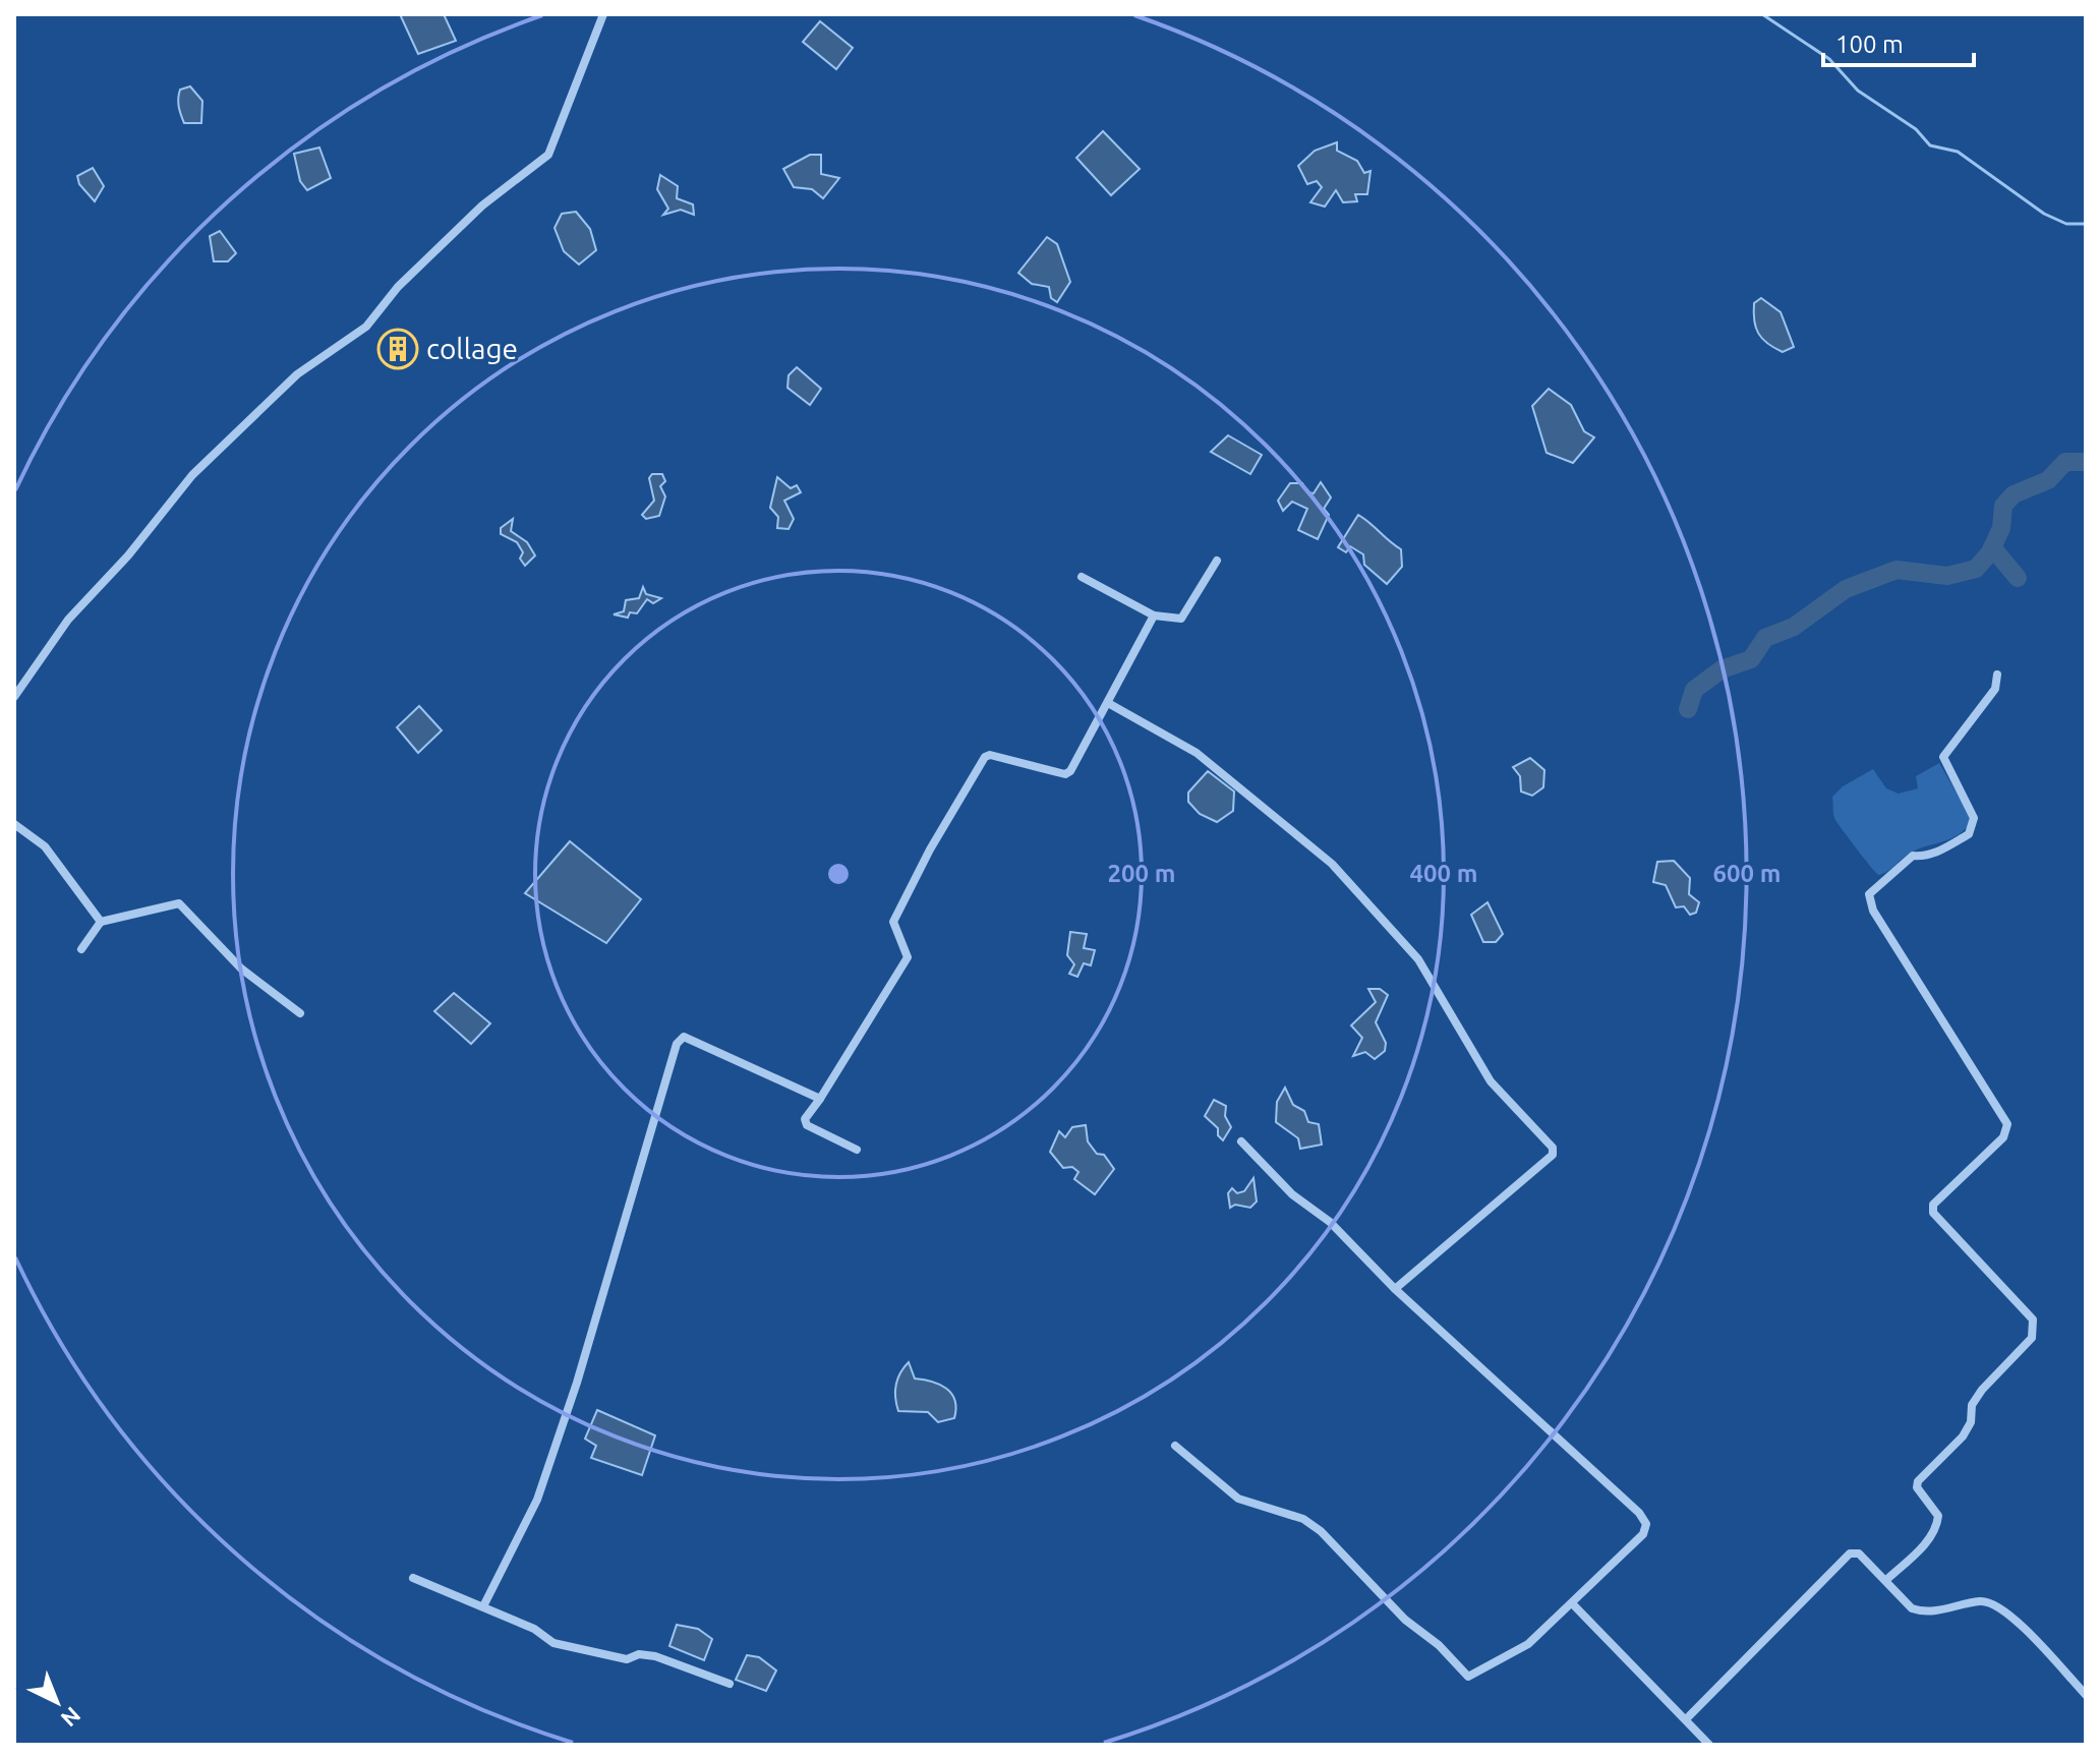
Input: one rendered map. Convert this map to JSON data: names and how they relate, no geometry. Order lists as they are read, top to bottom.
{
  "places": {
    "building": ["collage"]
  },
  "scale_bar": "100 m",
  "north": "bottom right",
  "rings": ["200 m", "400 m", "600 m"]
}
